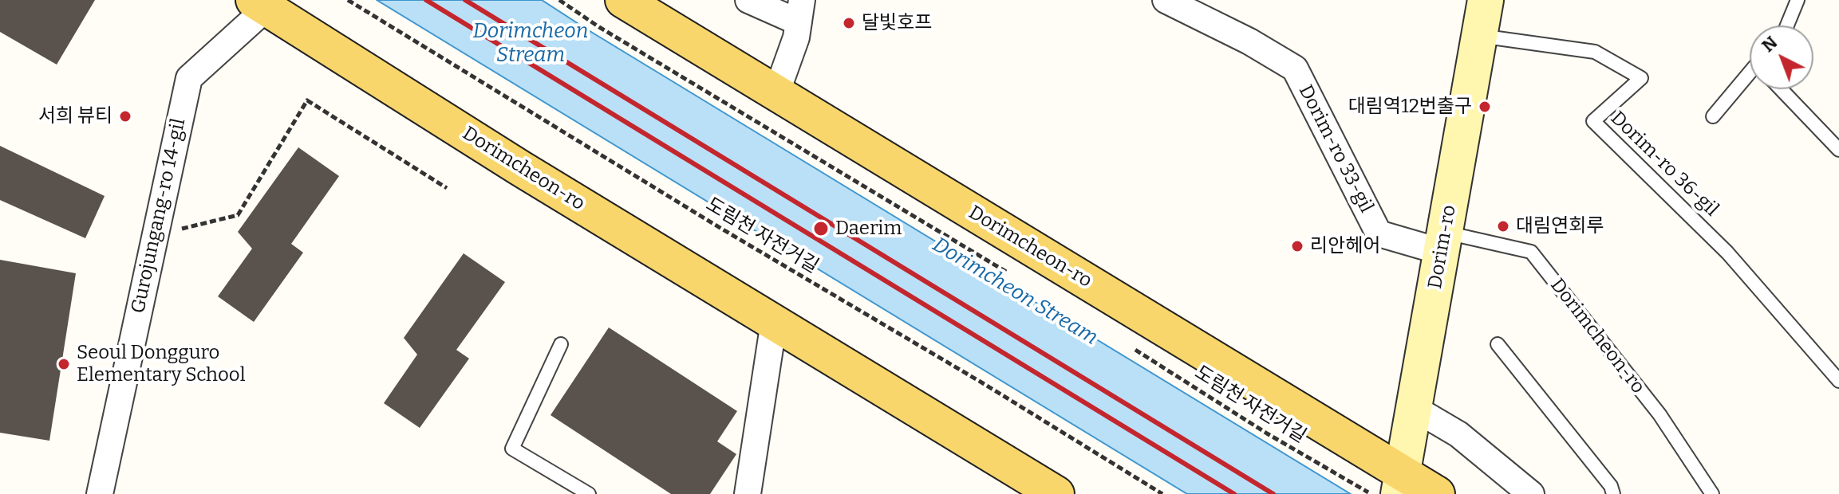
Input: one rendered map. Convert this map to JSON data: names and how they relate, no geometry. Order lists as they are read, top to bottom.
{
  "streets": {
    "main road": ["Dorimcheon-ro"],
    "street": ["Dorim-ro 33-gil", "Gurojungang-ro 14-gil", "Dorim-ro"],
    "lane": ["Dorim-ro 36-gil"],
    "path": ["도림천 자전거길"]
  },
  "crossings": [
    ["Dorim-ro 33-gil", "Dorimcheon-ro"],
    ["Dorim-ro 33-gil", "Dorim-ro"],
    ["Dorim-ro 36-gil", "Dorim-ro"],
    ["Dorimcheon-ro", "Gurojungang-ro 14-gil"],
    ["Dorimcheon-ro", "Dorim-ro"]
  ],
  "water": ["Dorimcheon Stream"],
  "places": [
    "달빛호프",
    "대림역12번출구",
    "서희 뷰티",
    "대림연회루",
    "Daerim",
    "리안헤어",
    "Seoul Dongguro Elementary School"
  ],
  "north": "top left"
}
